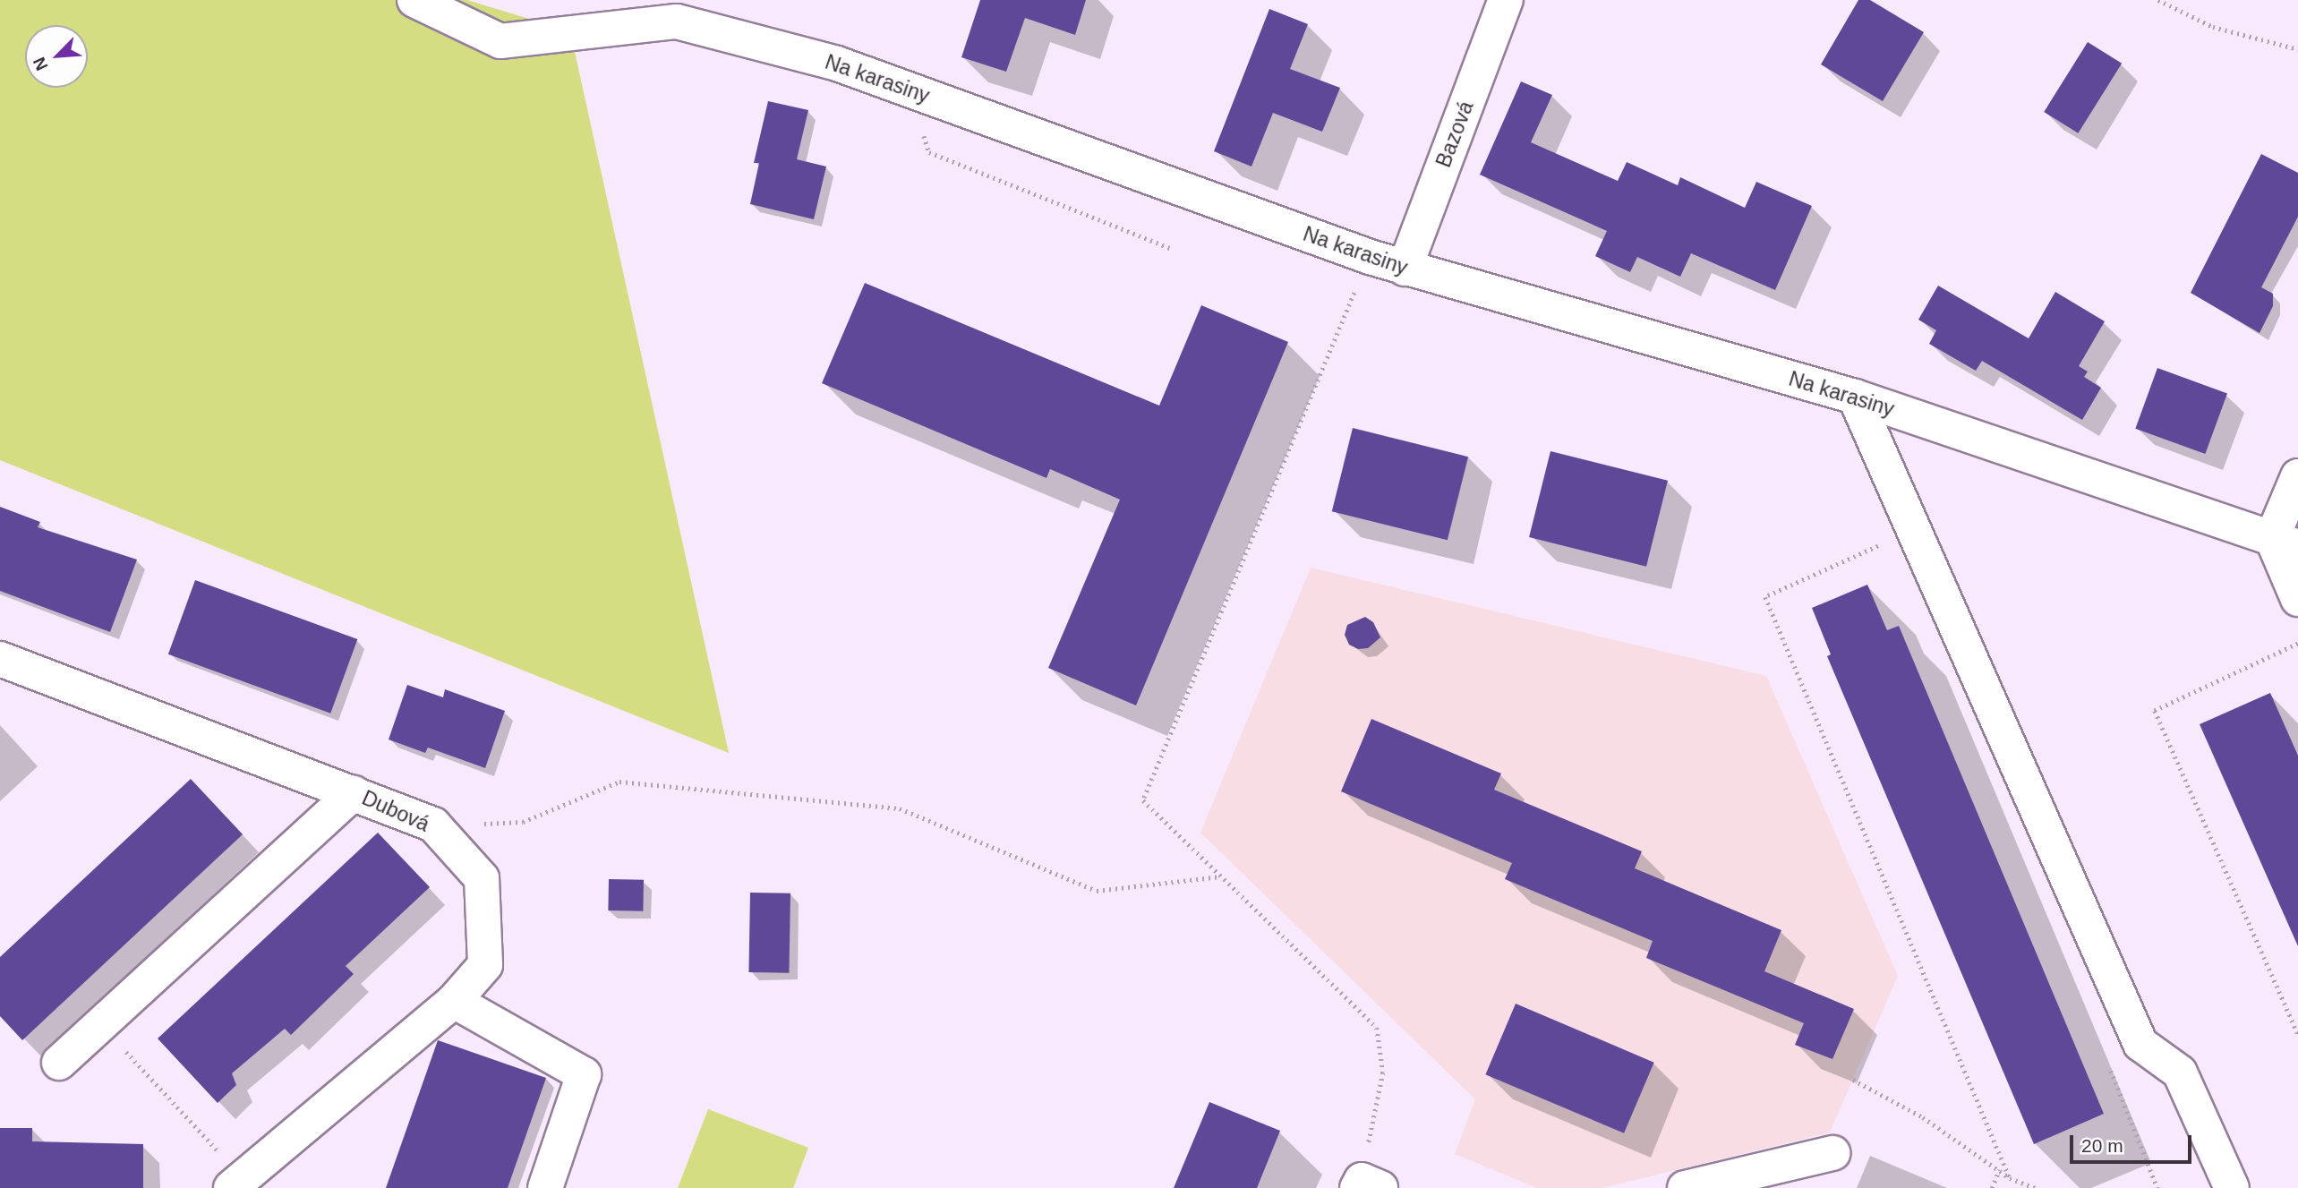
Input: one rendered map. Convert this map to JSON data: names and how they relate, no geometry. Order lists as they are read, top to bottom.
{
  "streets": {
    "street": ["Na karasiny", "Bazová", "Dubová"]
  },
  "crossings": [
    ["Na karasiny", "Bazová"]
  ],
  "scale_bar": "20 m",
  "north": "bottom left"
}
